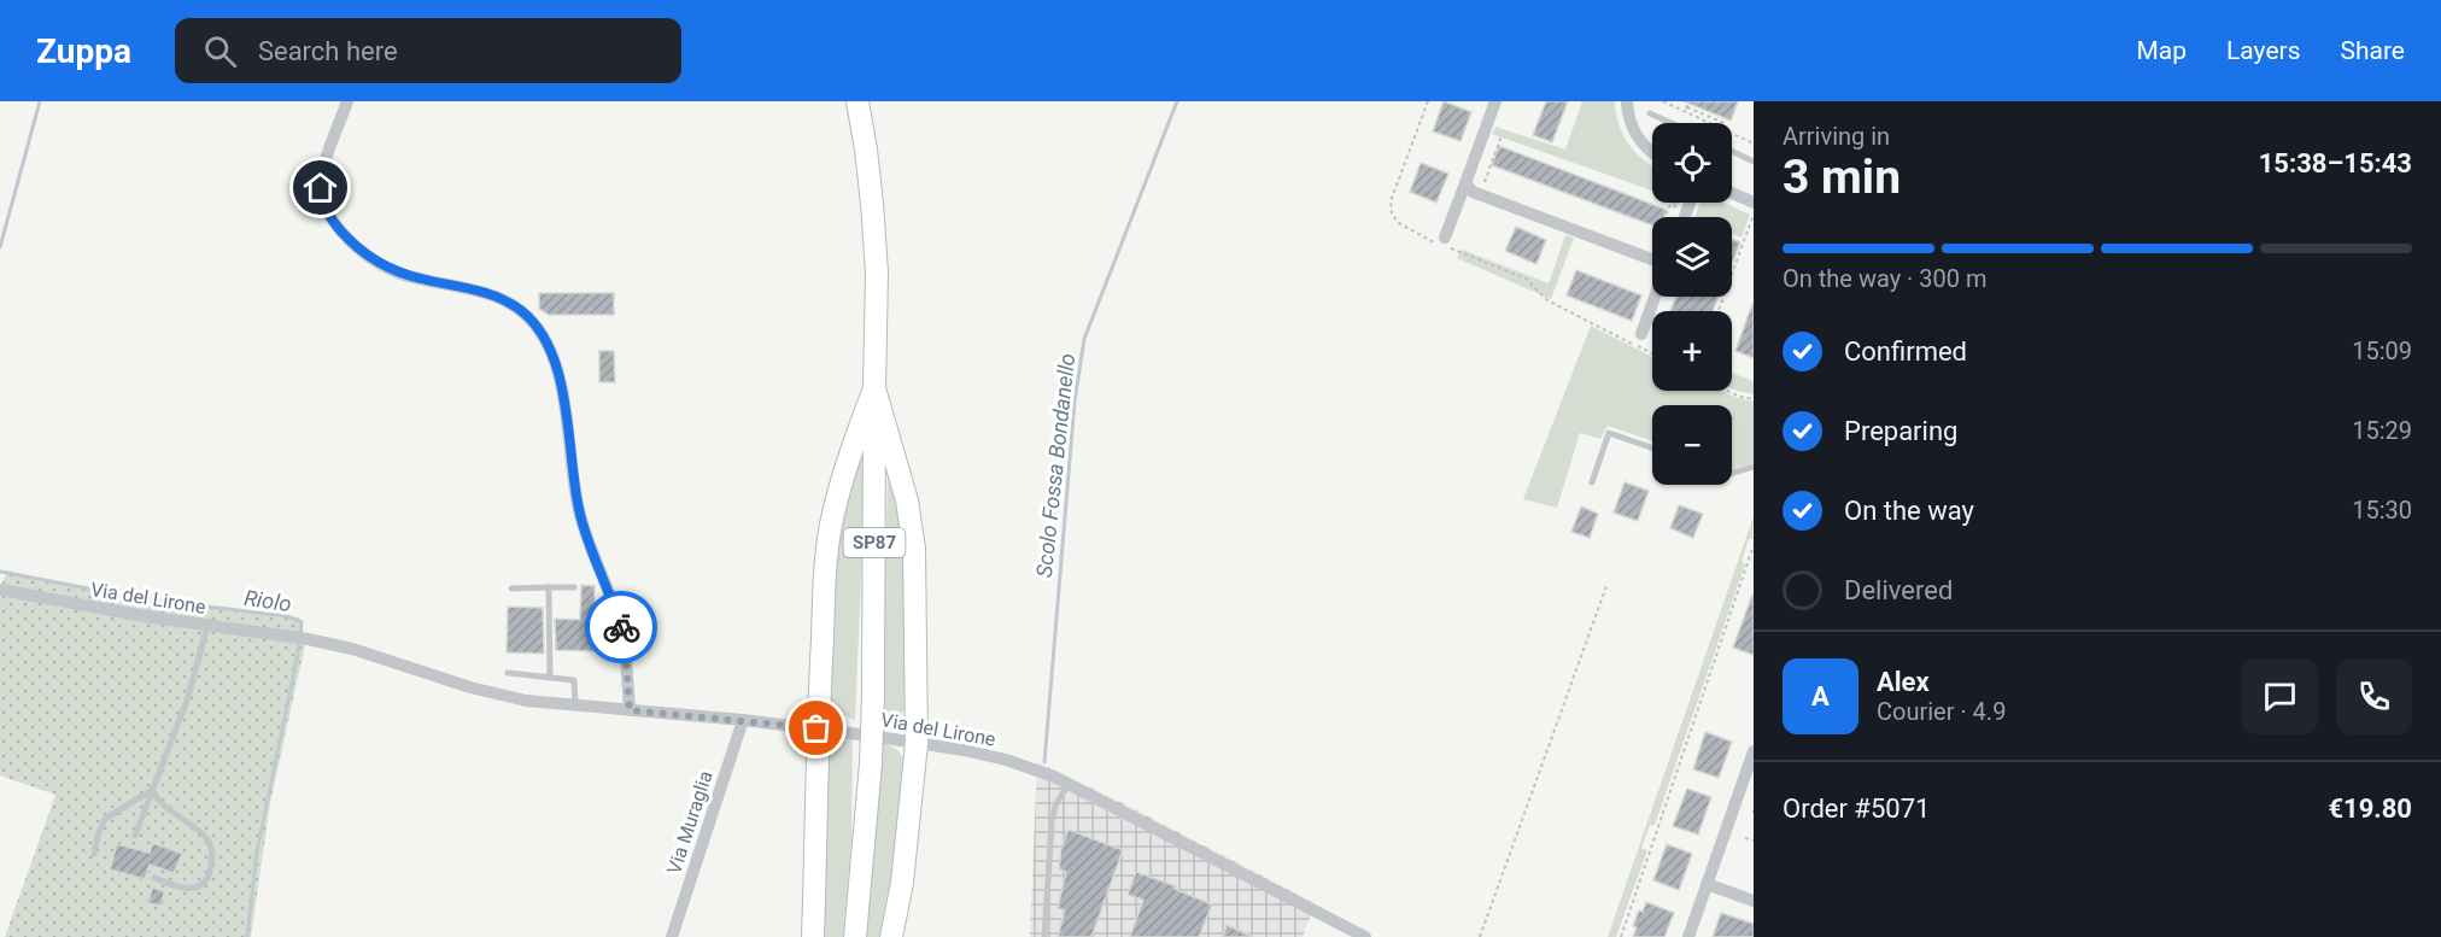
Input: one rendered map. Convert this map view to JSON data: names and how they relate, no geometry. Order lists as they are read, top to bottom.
{
  "streets": {
    "main road": ["SP87"],
    "street": ["Via del Lirone", "Via Muraglia"]
  },
  "crossings": [
    ["Via del Lirone", "Via Muraglia"]
  ],
  "water": ["Scolo Fossa Bondanello", "Riolo"],
  "page": {
    "header": "Zuppa",
    "search": "Search here",
    "nav": ["Map", "Layers", "Share"],
    "heading": ["3 min", "Arriving in", "15:38–15:43"],
    "panel": [
      "Alex",
      "Courier · 4.9",
      "Order #5071",
      "€19.80"
    ],
    "map_buttons": ["+", "−"],
    "bar": "On the way · 300 m",
    "list": [
      ["Confirmed", "15:09"],
      ["Preparing", "15:29"],
      ["On the way", "15:30"],
      "Delivered"
    ],
    "round": "A"
  }
}
